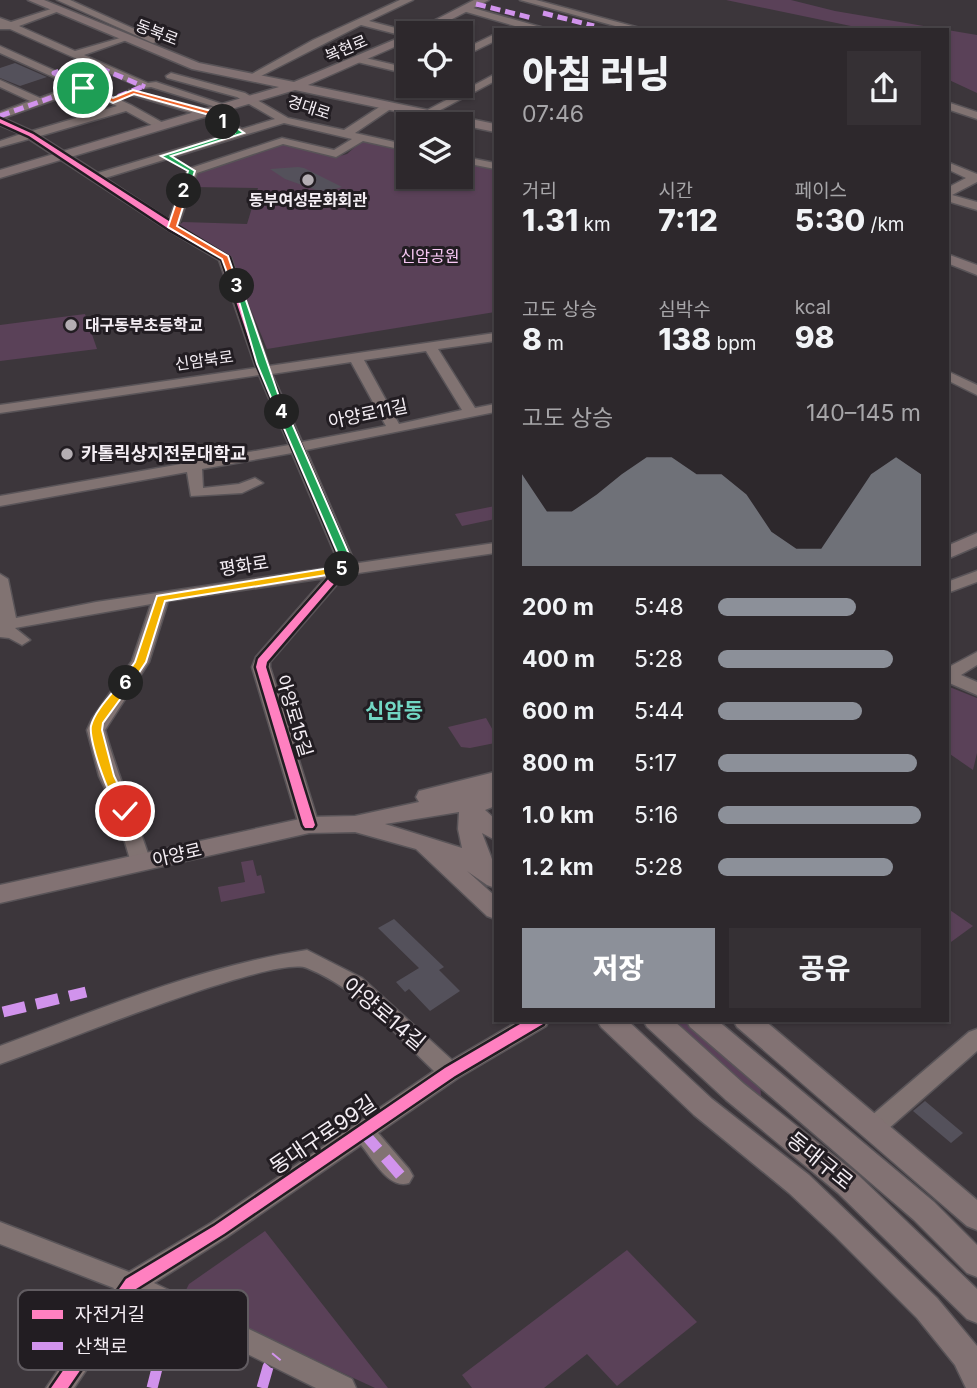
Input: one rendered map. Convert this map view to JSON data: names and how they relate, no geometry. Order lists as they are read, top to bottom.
{
  "streets": {
    "main road": [
      "동북로",
      "복현로",
      "경대로",
      "아양로",
      "동대구로"
    ],
    "street": [
      "신암북로",
      "아양로11길",
      "평화로",
      "아양로15길",
      "아양로14길",
      "동대구로99길"
    ]
  },
  "crossings": [
    ["동북로", "복현로"],
    ["동북로", "경대로"],
    ["복현로", "경대로"],
    ["평화로", "아양로15길"],
    ["아양로15길", "아양로"],
    ["아양로14길", "동대구로99길"]
  ],
  "districts": ["신암동"],
  "parks": ["신암공원"],
  "places": ["동부여성문화회관", "대구동부초등학교", "카톨릭상지전문대학교"],
  "legend": ["자전거길", "산책로"],
  "page": {
    "heading": ["아침 러닝", "07:46"],
    "pins": [
      "1",
      "2",
      "3",
      "4",
      "5",
      "6"
    ],
    "stats": [
      ["거리", "1.31 km"],
      ["시간", "7:12"],
      ["페이스", "5:30 /km"],
      ["고도 상승", "8 m"],
      ["심박수", "138 bpm"],
      ["kcal", "98"]
    ],
    "chart": ["고도 상승", "140–145 m"],
    "list": [
      {
        "name": "200 m",
        "note": "5:48"
      },
      {
        "name": "400 m",
        "note": "5:28"
      },
      {
        "name": "600 m",
        "note": "5:44"
      },
      {
        "name": "800 m",
        "note": "5:17"
      },
      {
        "name": "1.0 km",
        "note": "5:16"
      },
      {
        "name": "1.2 km",
        "note": "5:28"
      }
    ],
    "buttons": ["저장", "공유"]
  }
}
